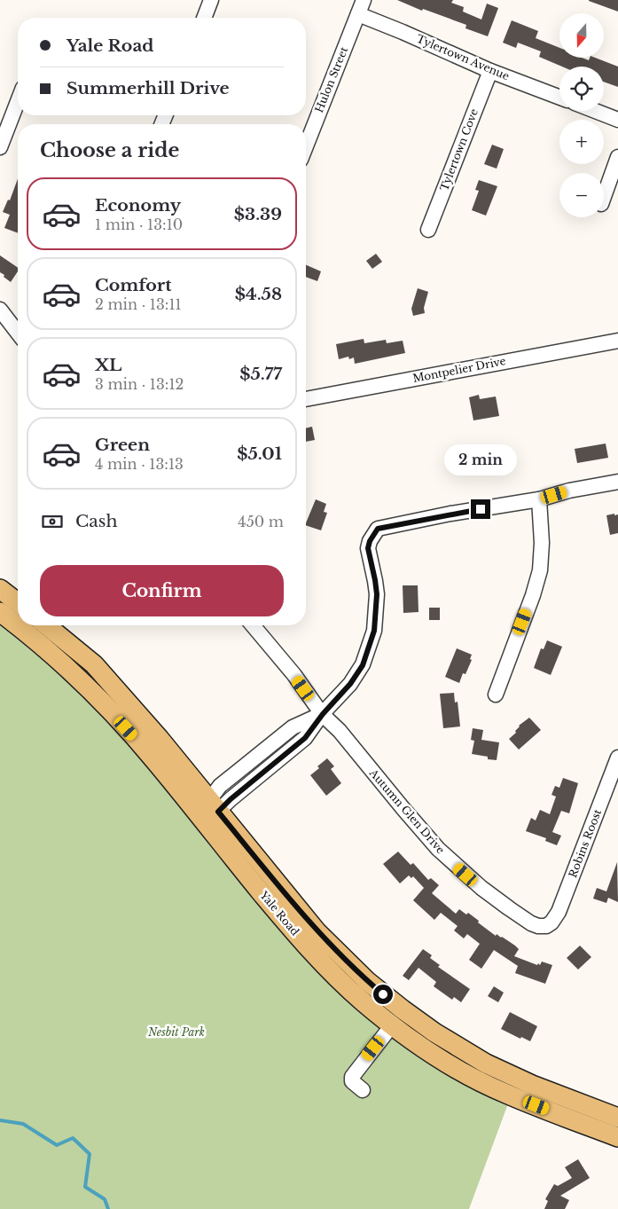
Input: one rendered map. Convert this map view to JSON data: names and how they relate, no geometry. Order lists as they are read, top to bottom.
{
  "streets": {
    "main road": ["Yale Road"],
    "street": [
      "Tylertown Avenue",
      "Hulon Street",
      "Tylertown Cove",
      "Montpelier Drive",
      "Autumn Glen Drive",
      "Robins Roost"
    ]
  },
  "crossings": [
    ["Tylertown Avenue", "Hulon Street"],
    ["Tylertown Avenue", "Tylertown Cove"],
    ["Autumn Glen Drive", "Robins Roost"]
  ],
  "parks": ["Nesbit Park"],
  "north": "bottom",
  "page": {
    "map_buttons": ["+", "−"],
    "banner": ["Yale Road", "Summerhill Drive"],
    "heading": "Choose a ride",
    "list": [
      {
        "name": "Economy",
        "note": "1 min · 13:10",
        "value": "$3.39"
      },
      {
        "name": "Comfort",
        "note": "2 min · 13:11",
        "value": "$4.58"
      },
      {
        "name": "XL",
        "note": "3 min · 13:12",
        "value": "$5.77"
      },
      {
        "name": "Green",
        "note": "4 min · 13:13",
        "value": "$5.01"
      }
    ],
    "bubble": "2 min",
    "pay": ["Cash", "450 m"],
    "buttons": "Confirm"
  }
}
